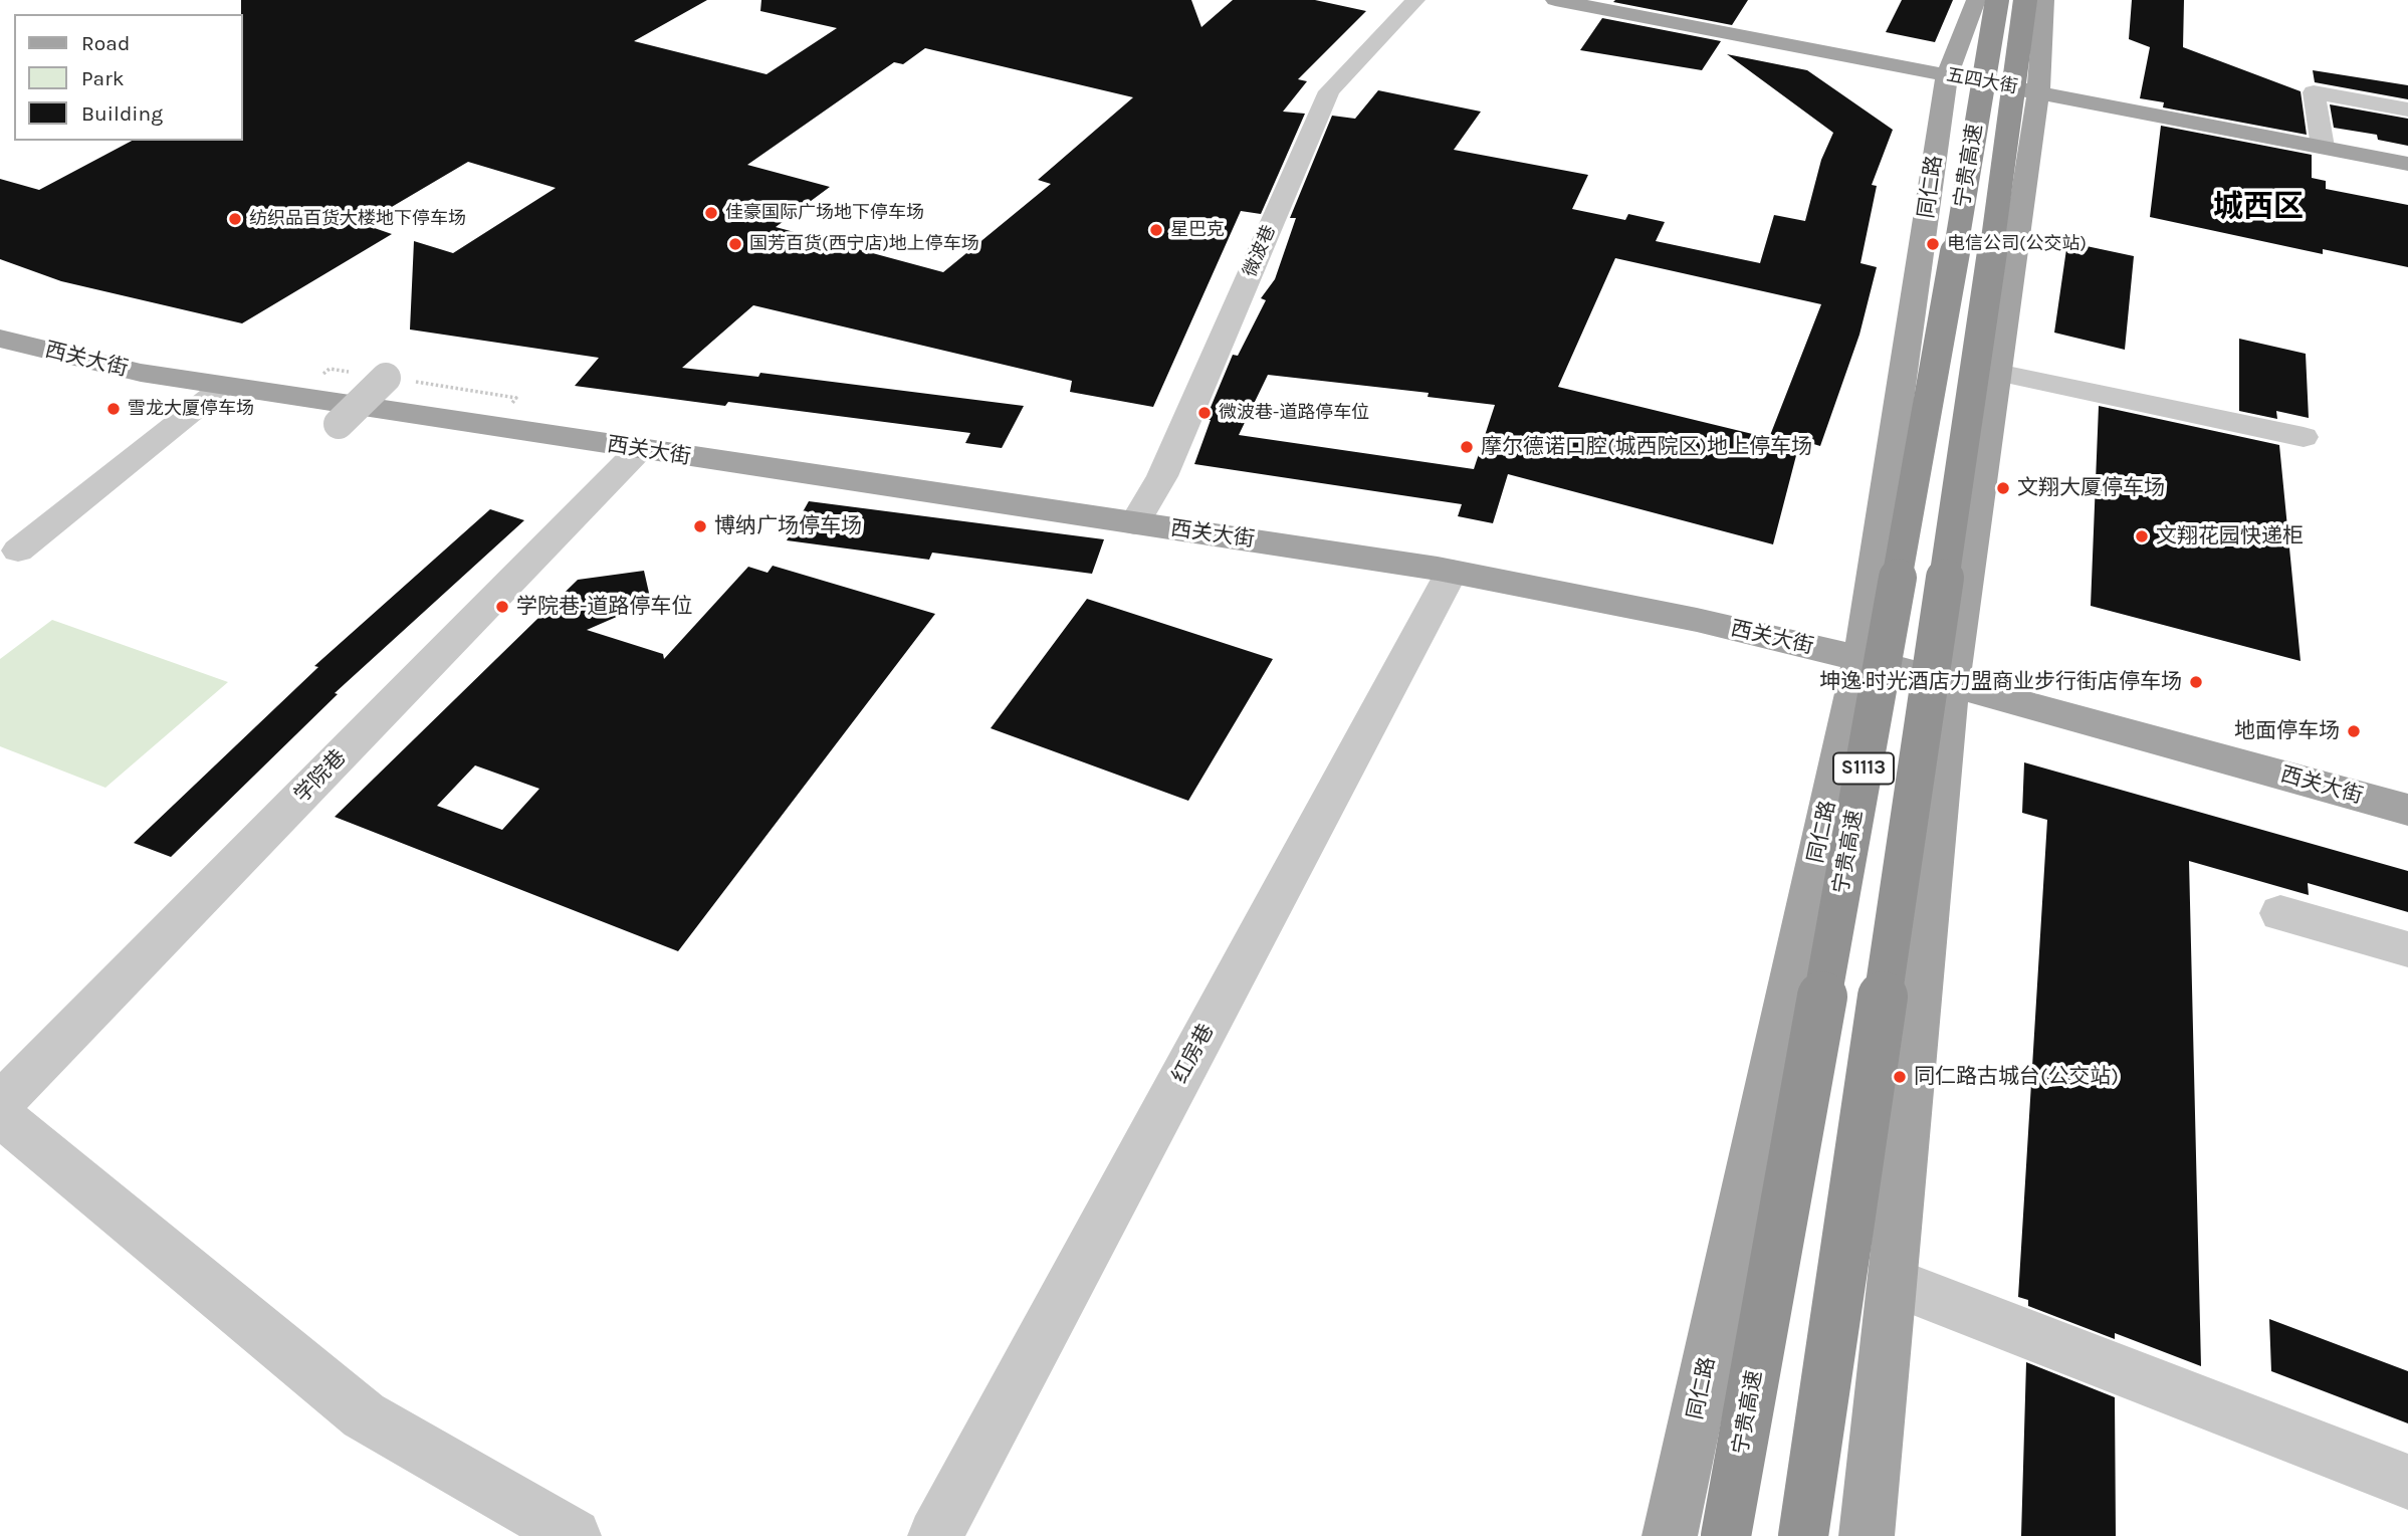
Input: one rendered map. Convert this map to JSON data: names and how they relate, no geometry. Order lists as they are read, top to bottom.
{
  "streets": {
    "highway": ["宁贵高速", "S1113"],
    "main road": ["五四大街", "同仁路", "西关大街"],
    "street": ["微波巷", "学院巷", "红房巷"]
  },
  "crossings": [
    ["五四大街", "同仁路"],
    ["同仁路", "西关大街"],
    ["微波巷", "西关大街"],
    ["西关大街", "学院巷"],
    ["西关大街", "红房巷"]
  ],
  "districts": ["城西区"],
  "places": [
    "佳豪国际广场地下停车场",
    "纺织品百货大楼地下停车场",
    "星巴克",
    "国芳百货(西宁店)地上停车场",
    "电信公司(公交站)",
    "雪龙大厦停车场",
    "微波巷-道路停车位",
    "摩尔德诺口腔(城西院区)地上停车场",
    "文翔大厦停车场",
    "博纳广场停车场",
    "文翔花园快递柜",
    "学院巷-道路停车位",
    "坤逸·时光酒店力盟商业步行街店停车场",
    "地面停车场",
    "同仁路古城台(公交站)"
  ],
  "legend": ["Road", "Park", "Building"]
}
